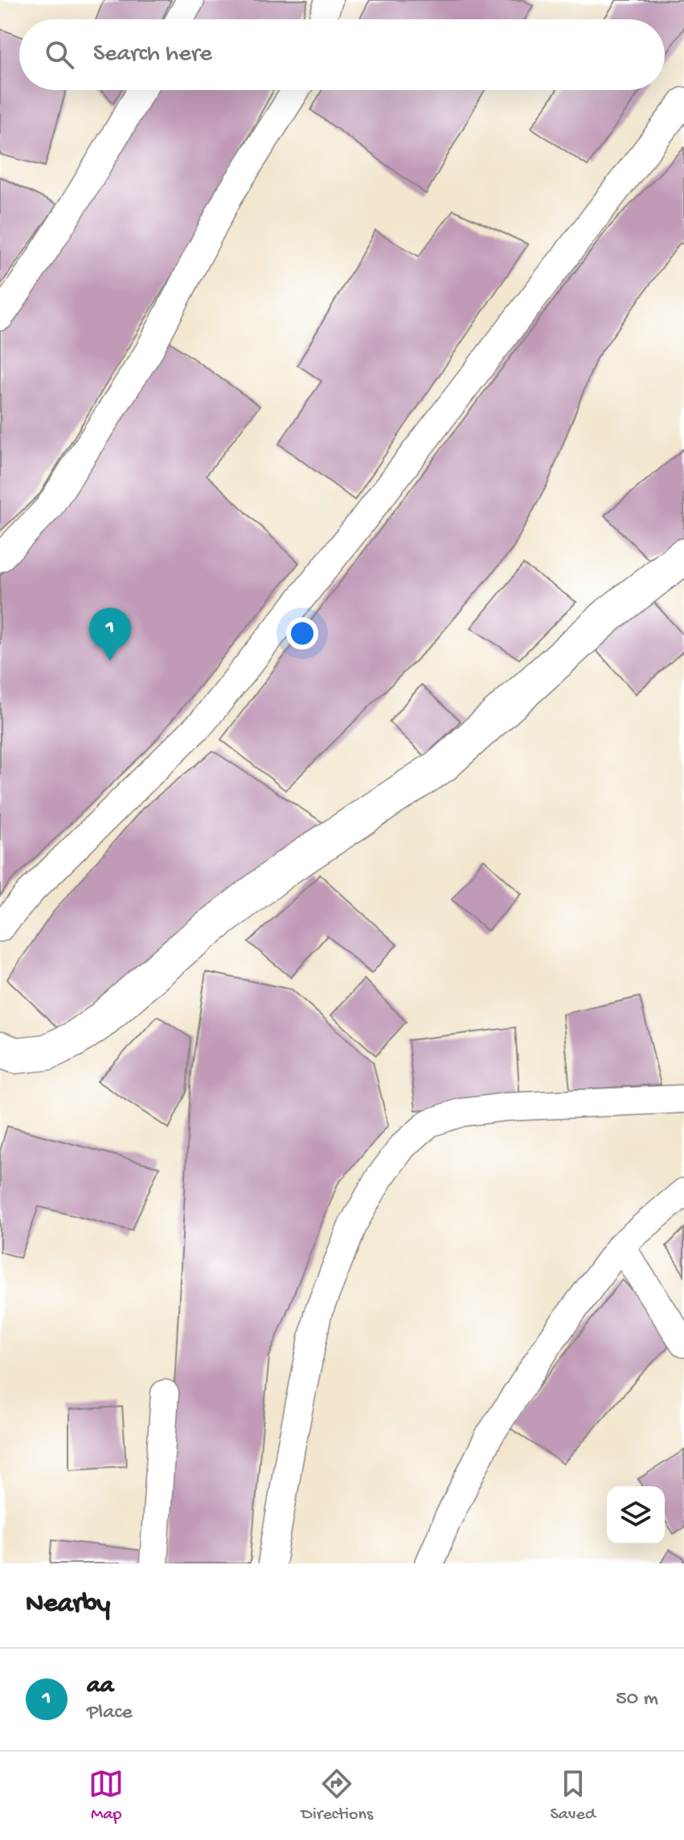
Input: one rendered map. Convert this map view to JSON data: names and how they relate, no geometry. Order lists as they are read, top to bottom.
{
  "page": {
    "search": "Search here",
    "pins": "1",
    "heading": "Nearby",
    "list": [
      {
        "mark": "1",
        "name": "aa",
        "note": "Place",
        "value": "50 m"
      }
    ],
    "nav": ["Map", "Directions", "Saved"]
  }
}
